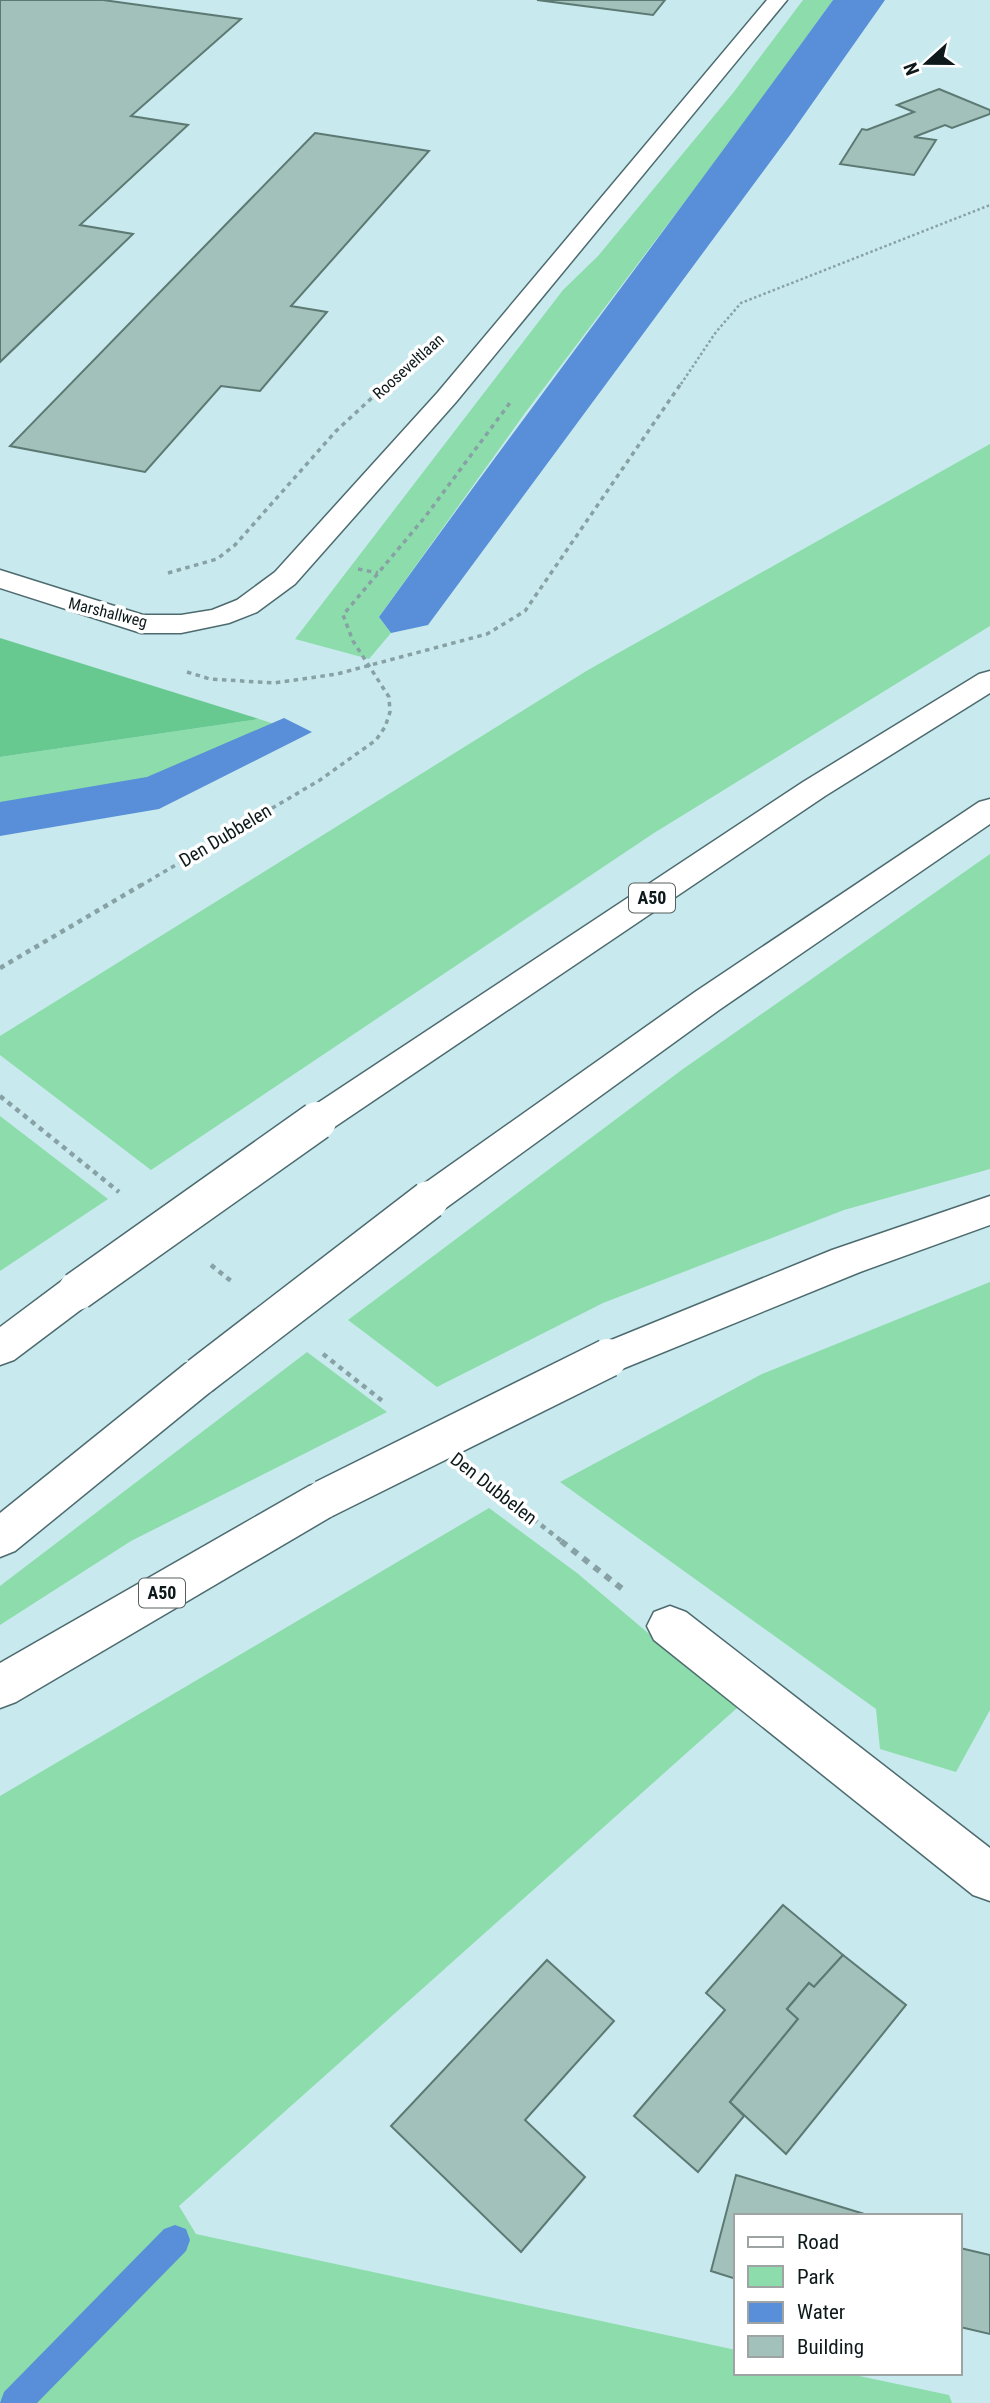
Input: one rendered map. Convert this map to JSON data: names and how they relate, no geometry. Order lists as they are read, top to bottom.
{
  "streets": {
    "main road": ["Marshallweg", "A50"],
    "path": ["Rooseveltlaan", "Den Dubbelen"]
  },
  "legend": [
    "Road",
    "Park",
    "Water",
    "Building"
  ],
  "north": "left"
}
